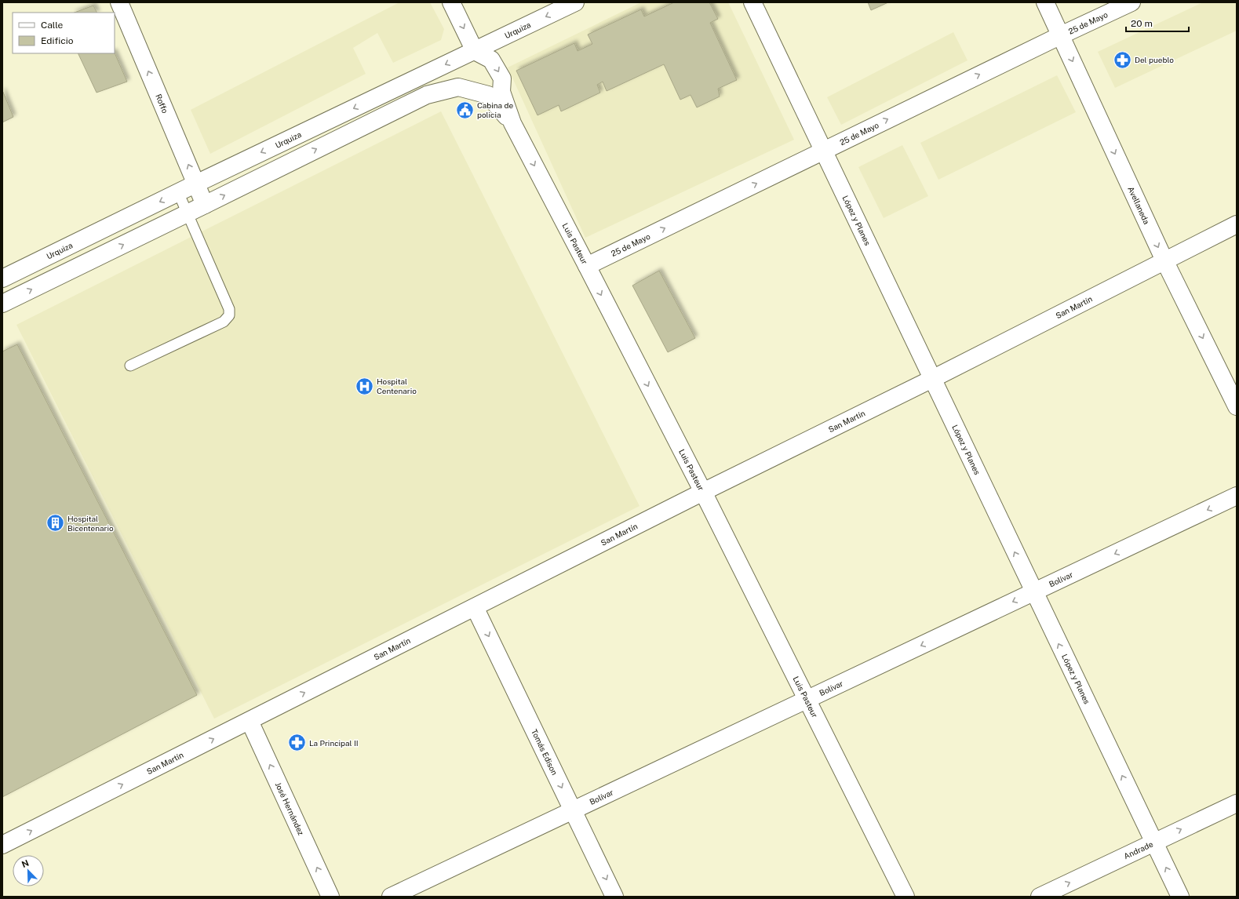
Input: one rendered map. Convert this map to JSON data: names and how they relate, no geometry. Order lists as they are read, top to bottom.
{
  "streets": {
    "street": [
      "25 de Mayo",
      "Urquiza",
      "Roffo",
      "Avellaneda",
      "López y Planes",
      "Luis Pasteur",
      "San Martín",
      "Bolívar",
      "Tomás Edison",
      "José Hernández",
      "Andrade"
    ]
  },
  "crossings": [
    ["25 de Mayo", "Avellaneda"],
    ["25 de Mayo", "López y Planes"],
    ["25 de Mayo", "Luis Pasteur"],
    ["Urquiza", "Roffo"],
    ["Urquiza", "Luis Pasteur"],
    ["Avellaneda", "San Martín"],
    ["López y Planes", "San Martín"],
    ["López y Planes", "Bolívar"],
    ["López y Planes", "Andrade"],
    ["Luis Pasteur", "San Martín"],
    ["Luis Pasteur", "Bolívar"],
    ["San Martín", "Tomás Edison"],
    ["San Martín", "José Hernández"],
    ["Bolívar", "Tomás Edison"]
  ],
  "one_way": [
    "25 de Mayo",
    "Roffo",
    "Avellaneda",
    "López y Planes",
    "Luis Pasteur",
    "San Martín",
    "Bolívar",
    "Tomás Edison",
    "José Hernández",
    "Andrade"
  ],
  "places": {
    "pharmacy": ["Del pueblo", "La Principal II"],
    "public building": ["Cabina de policia"],
    "hospital": ["Hospital Centenario"],
    "building": ["Hospital Bicentenario"]
  },
  "legend": ["Calle", "Edificio"],
  "scale_bar": "20 m",
  "north": "top left"
}
